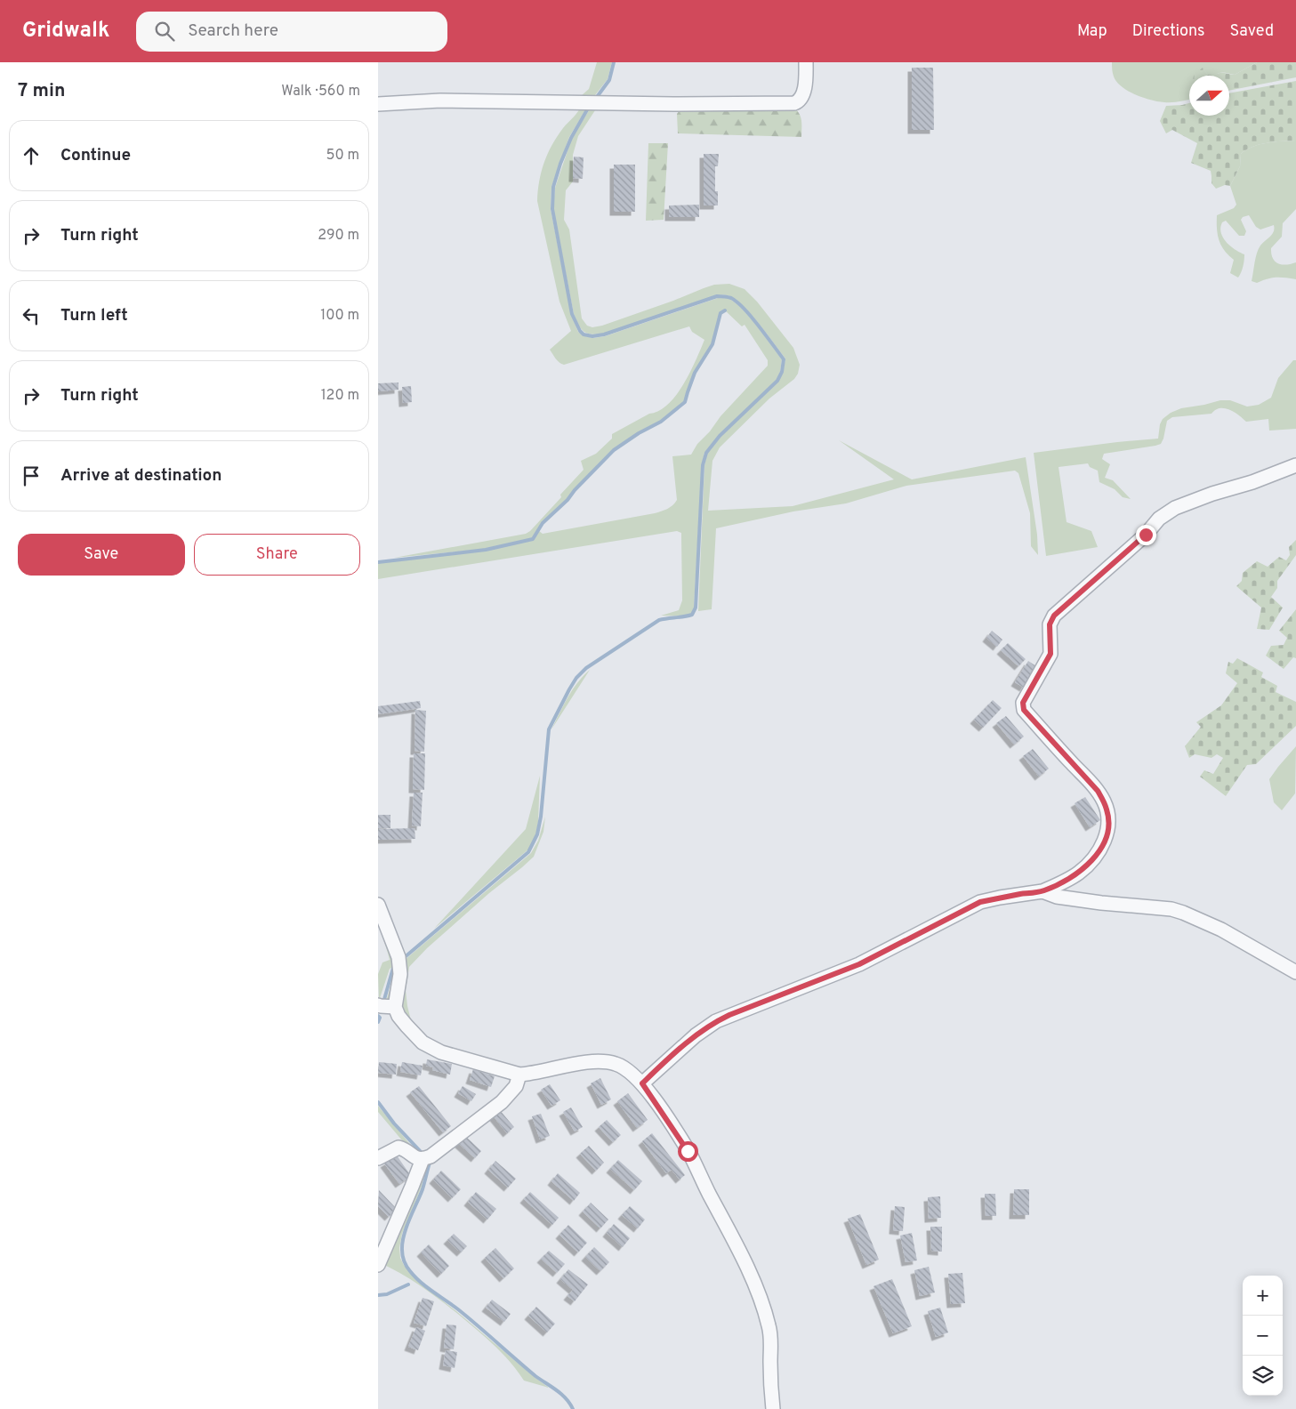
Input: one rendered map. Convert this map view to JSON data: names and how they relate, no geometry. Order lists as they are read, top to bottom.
{
  "north": "right",
  "page": {
    "header": "Gridwalk",
    "search": "Search here",
    "nav": ["Map", "Directions", "Saved"],
    "heading": ["7 min", "Walk · 560 m"],
    "list": [
      ["Continue", "50 m"],
      ["Turn right", "290 m"],
      ["Turn left", "100 m"],
      ["Turn right", "120 m"],
      "Arrive at destination"
    ],
    "buttons": ["Save", "Share"],
    "map_buttons": ["+", "−"]
  }
}
